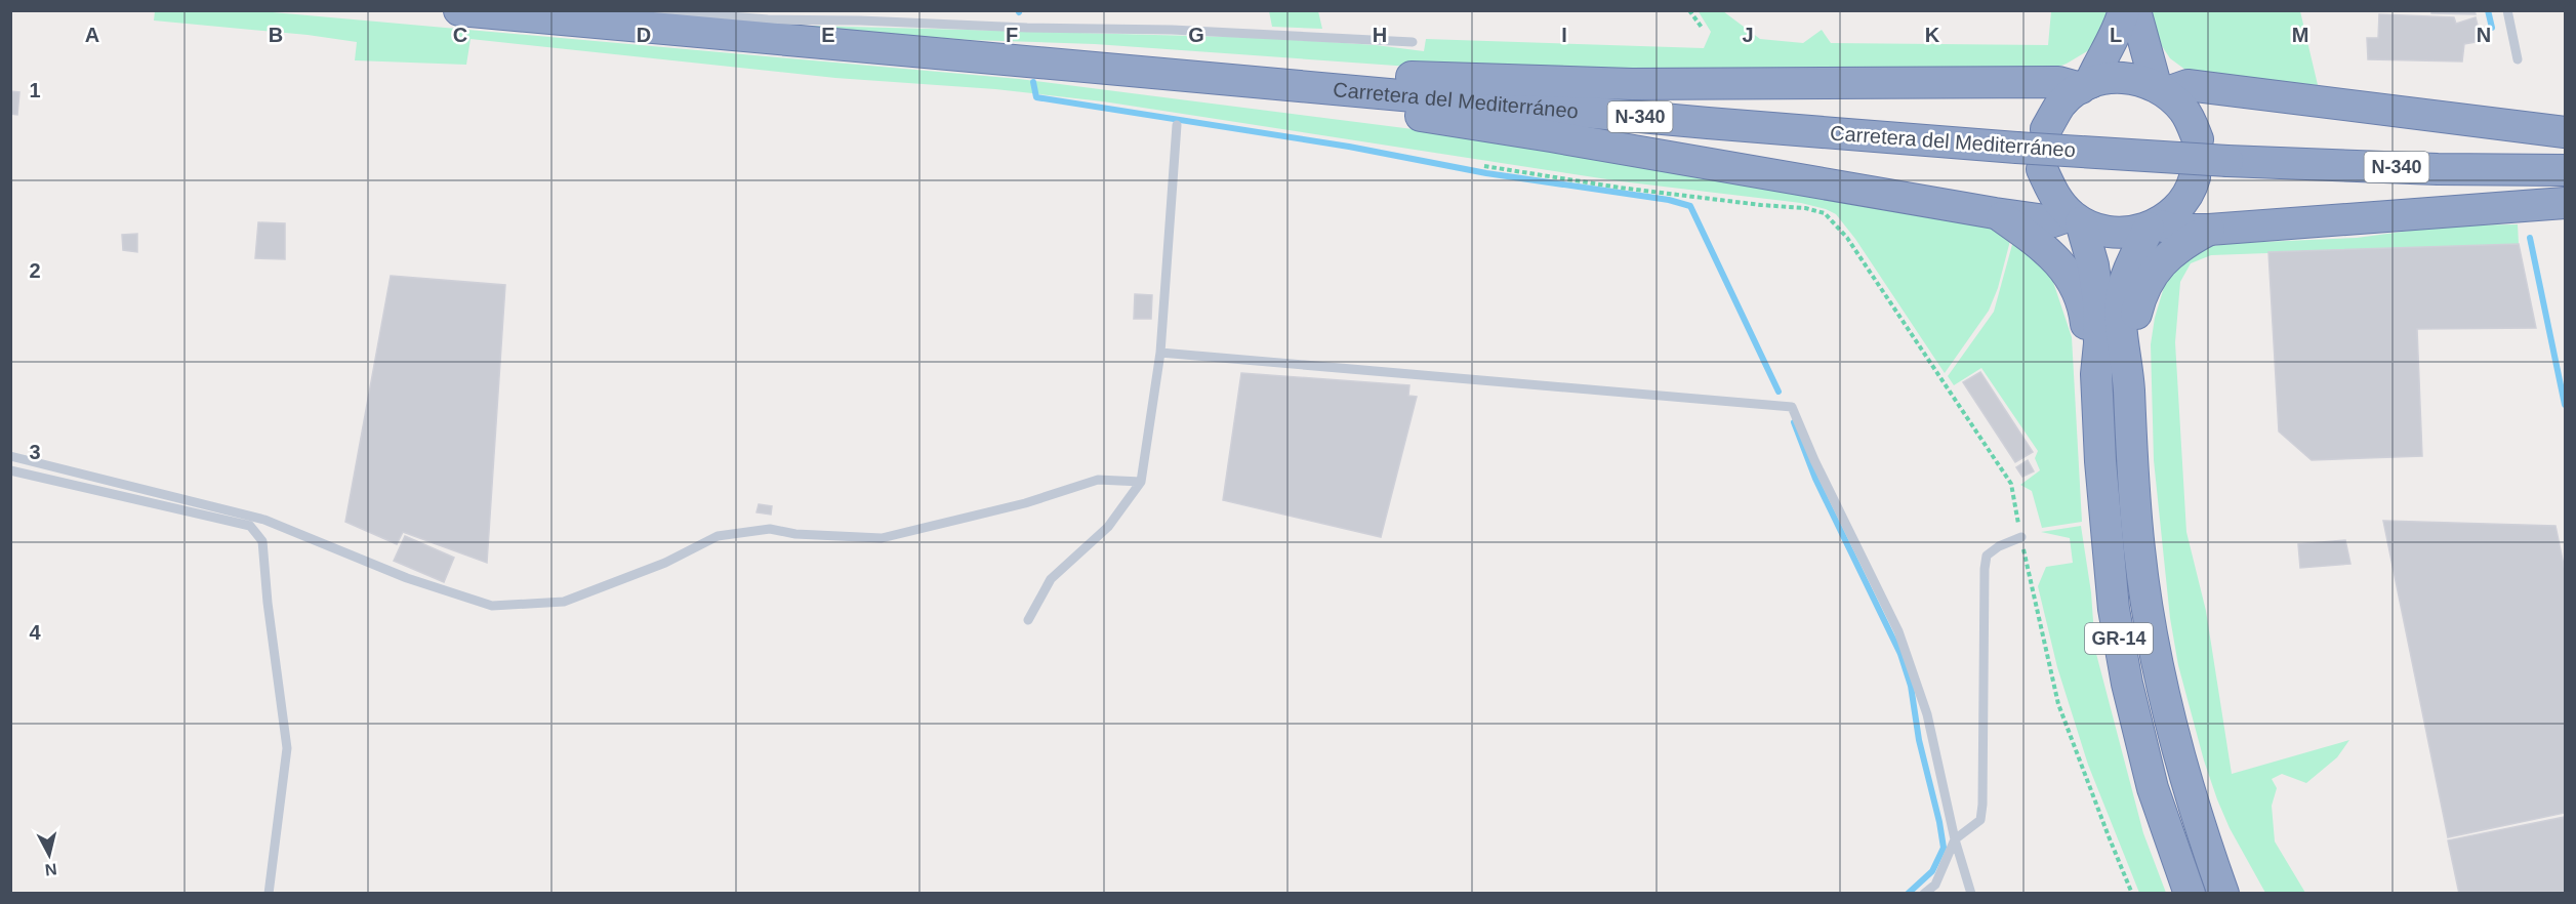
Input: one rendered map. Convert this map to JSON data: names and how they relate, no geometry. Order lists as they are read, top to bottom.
{
  "streets": {
    "highway": ["Carretera del Mediterráneo", "N-340", "GR-14"]
  },
  "north": "bottom",
  "grid": {
    "columns": [
      "A",
      "B",
      "C",
      "D",
      "E",
      "F",
      "G",
      "H",
      "I",
      "J",
      "K",
      "L",
      "M",
      "N"
    ],
    "rows": [
      "1",
      "2",
      "3",
      "4"
    ]
  }
}
